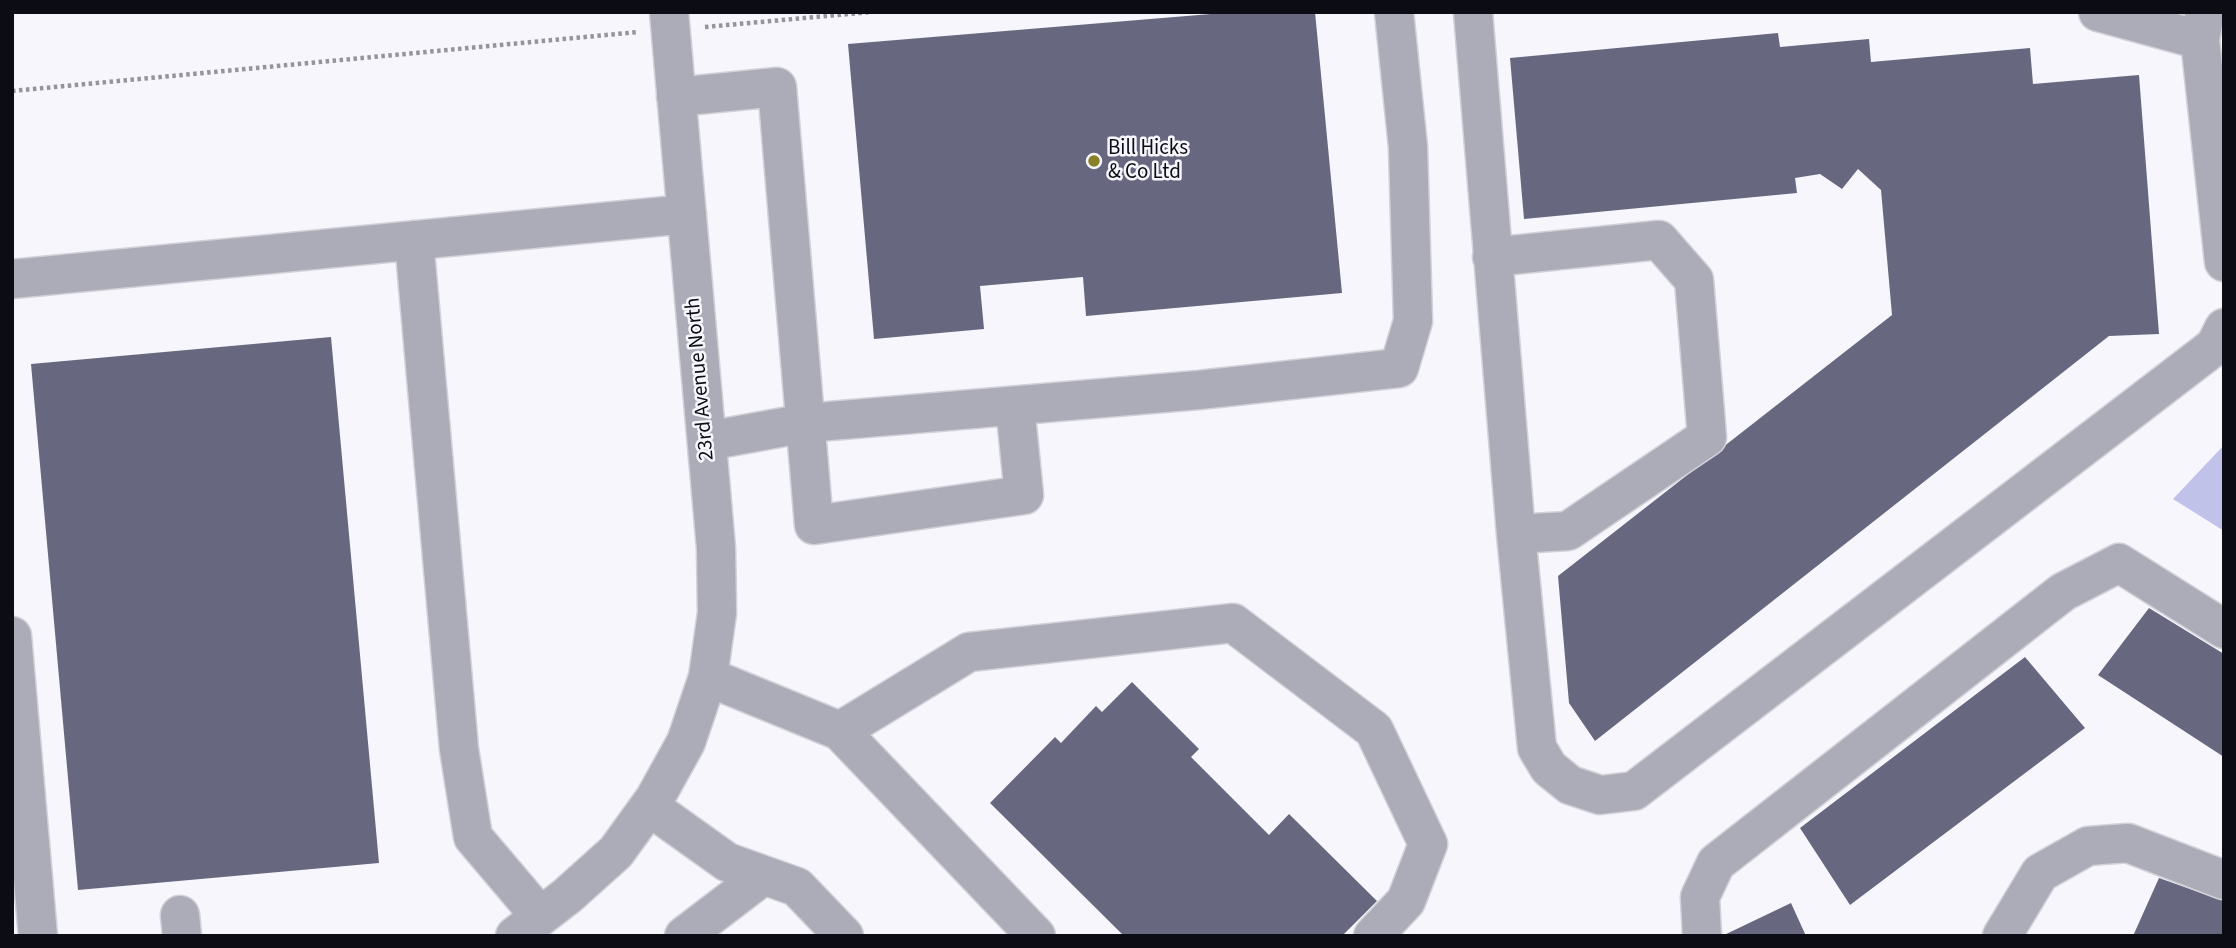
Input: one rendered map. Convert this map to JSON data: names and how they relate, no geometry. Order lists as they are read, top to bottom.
{
  "streets": {
    "street": ["23rd Avenue North"]
  },
  "places": ["Bill Hicks & Co Ltd"]
}
